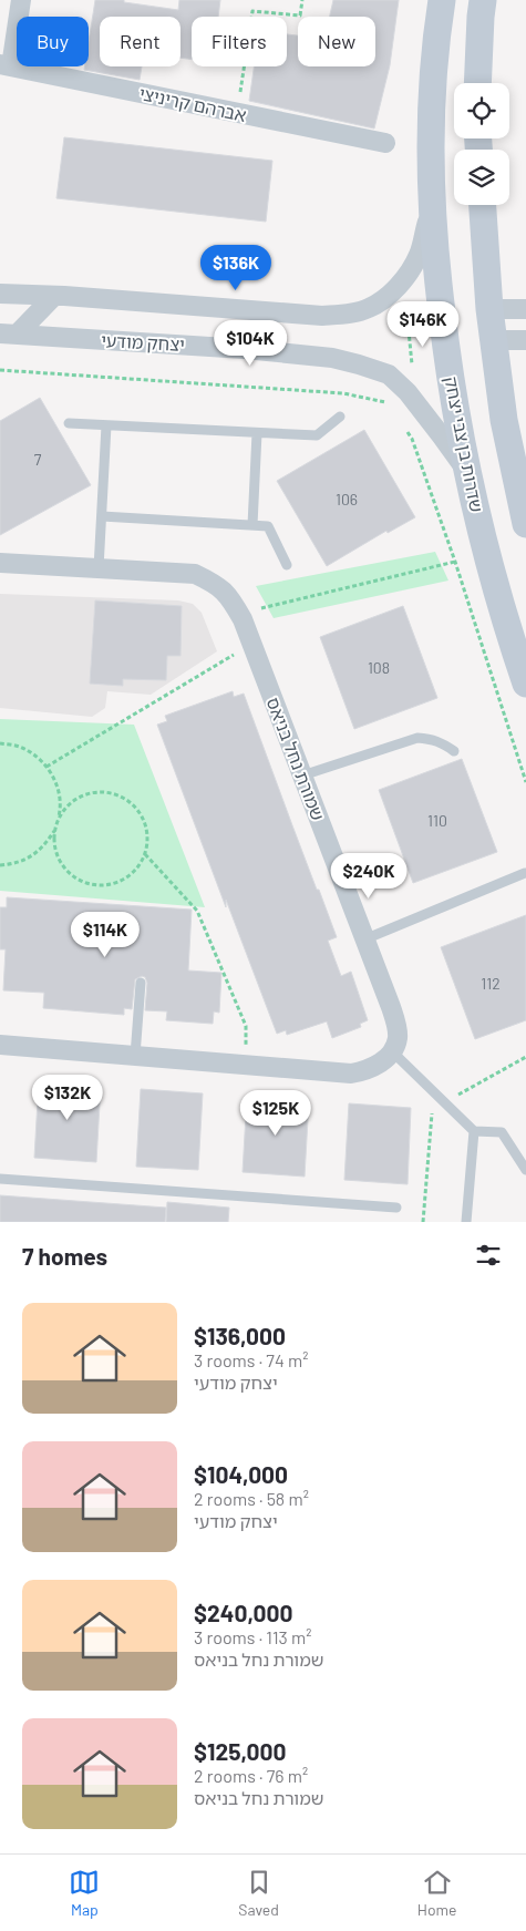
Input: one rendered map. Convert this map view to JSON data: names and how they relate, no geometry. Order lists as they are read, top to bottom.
{
  "streets": {
    "main road": ["שדרות בן צבי יצחק"],
    "street": ["אברהם קריניצי", "יצחק מודעי", "שמורת נחל בניאס"]
  },
  "crossings": [
    ["יצחק מודעי", "שדרות בן צבי יצחק"]
  ],
  "house_numbers": [
    "7",
    "106",
    "108",
    "110",
    "112"
  ],
  "page": {
    "chip": [
      "Buy",
      "Rent",
      "Filters",
      "New"
    ],
    "price": [
      "$136K",
      "$146K",
      "$104K",
      "$240K",
      "$114K",
      "$132K",
      "$125K"
    ],
    "heading": "7 homes",
    "list": [
      {
        "name": "$136,000",
        "note": "3 rooms · 74 m² · יצחק מודעי"
      },
      {
        "name": "$104,000",
        "note": "2 rooms · 58 m² · יצחק מודעי"
      },
      {
        "name": "$240,000",
        "note": "3 rooms · 113 m² · שמורת נחל בניאס"
      },
      {
        "name": "$125,000",
        "note": "2 rooms · 76 m² · שמורת נחל בניאס"
      }
    ],
    "tabs": ["Map", "Saved", "Home"]
  }
}
